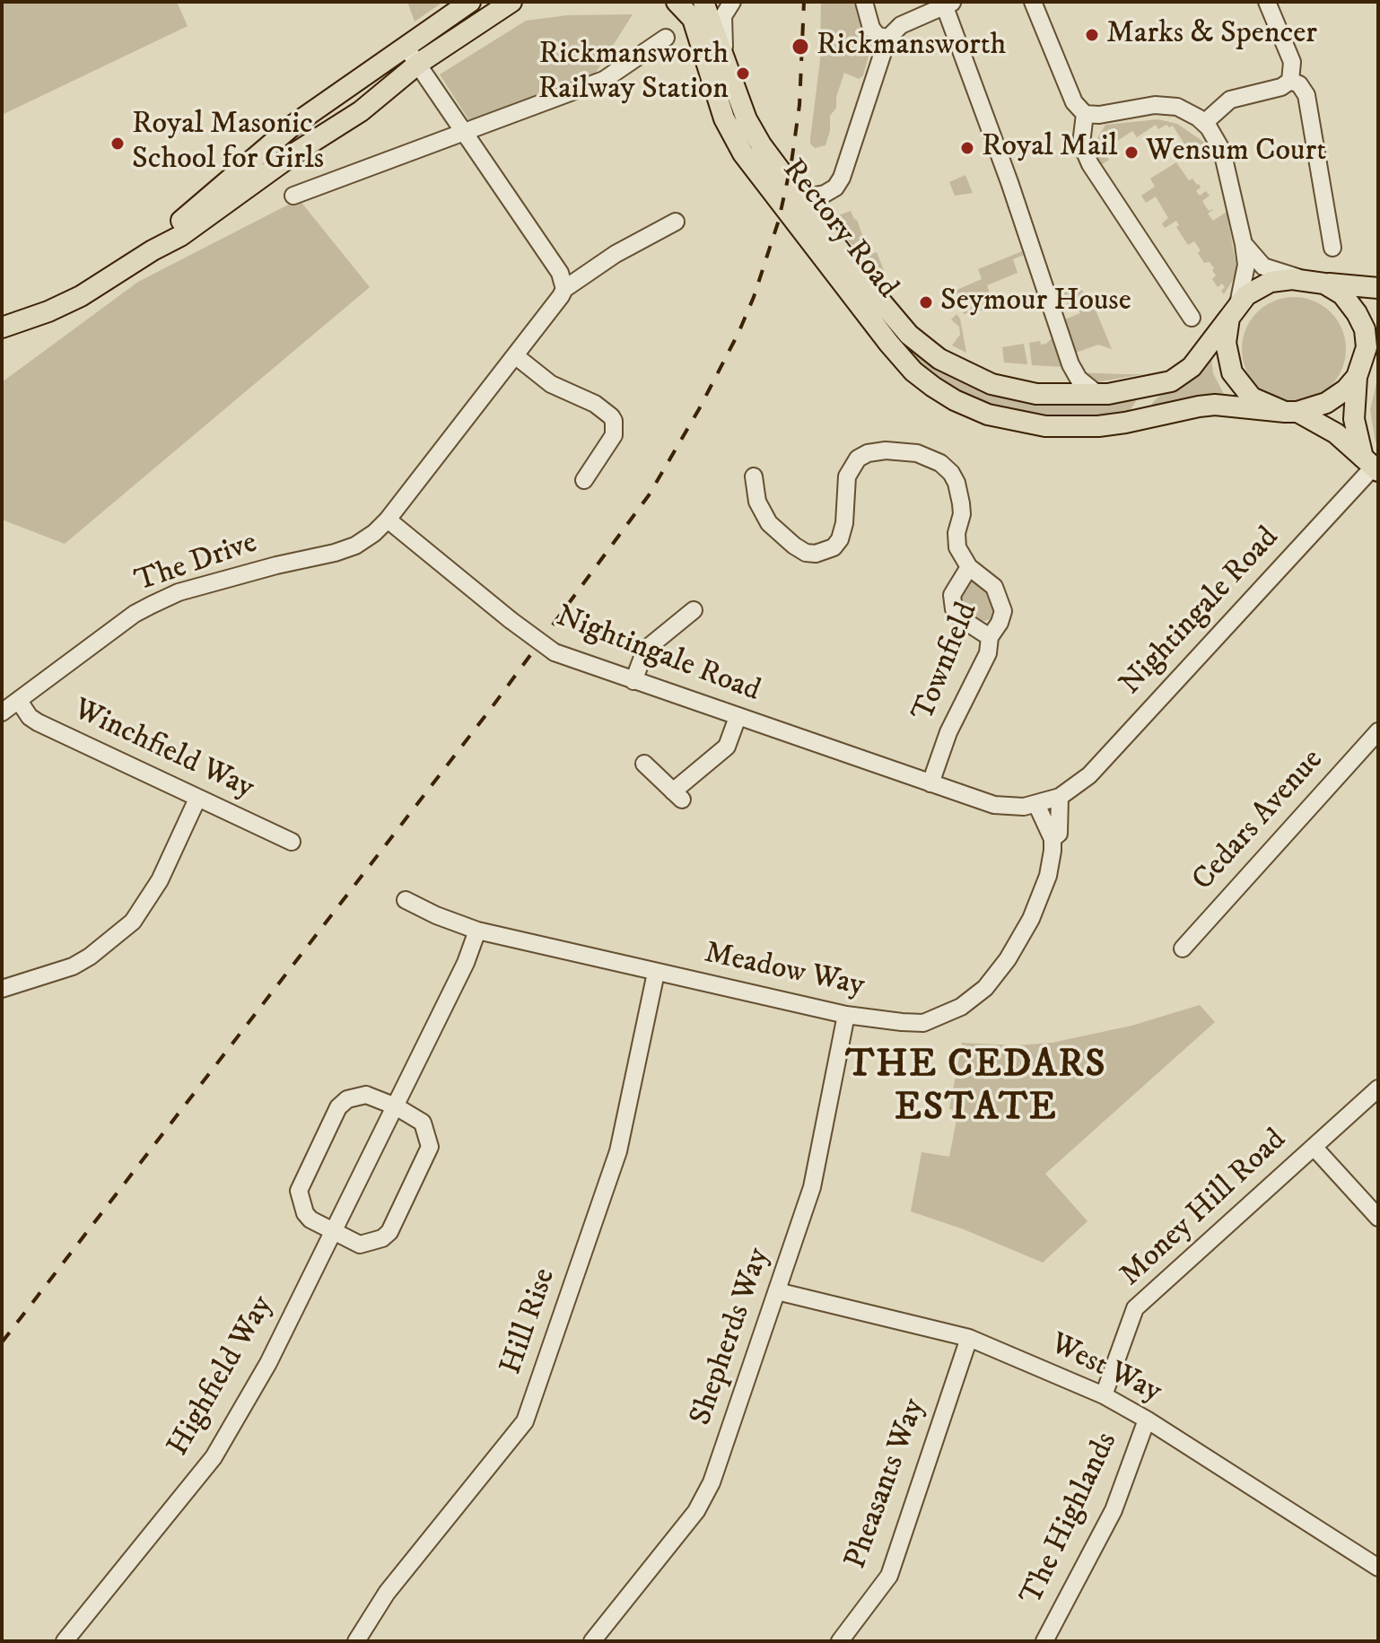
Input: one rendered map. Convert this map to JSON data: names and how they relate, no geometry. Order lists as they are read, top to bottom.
{
  "streets": {
    "main road": ["Rectory Road"],
    "street": [
      "The Drive",
      "Nightingale Road",
      "Townfield",
      "Winchfield Way",
      "Cedars Avenue",
      "Meadow Way",
      "Money Hill Road",
      "Hill Rise",
      "Shepherds Way",
      "West Way",
      "Highfield Way",
      "Pheasants Way",
      "The Highlands"
    ]
  },
  "crossings": [
    ["The Drive", "Nightingale Road"],
    ["The Drive", "Winchfield Way"],
    ["Nightingale Road", "Townfield"],
    ["Nightingale Road", "Meadow Way"],
    ["Meadow Way", "Hill Rise"],
    ["Meadow Way", "Shepherds Way"],
    ["Meadow Way", "Highfield Way"],
    ["Money Hill Road", "West Way"],
    ["Shepherds Way", "West Way"],
    ["West Way", "Pheasants Way"],
    ["West Way", "The Highlands"]
  ],
  "districts": ["THE CEDARS ESTATE"],
  "places": [
    "Marks & Spencer",
    "Rickmansworth",
    "Rickmansworth Railway Station",
    "Royal Masonic School for Girls",
    "Royal Mail",
    "Wensum Court",
    "Seymour House"
  ]
}
